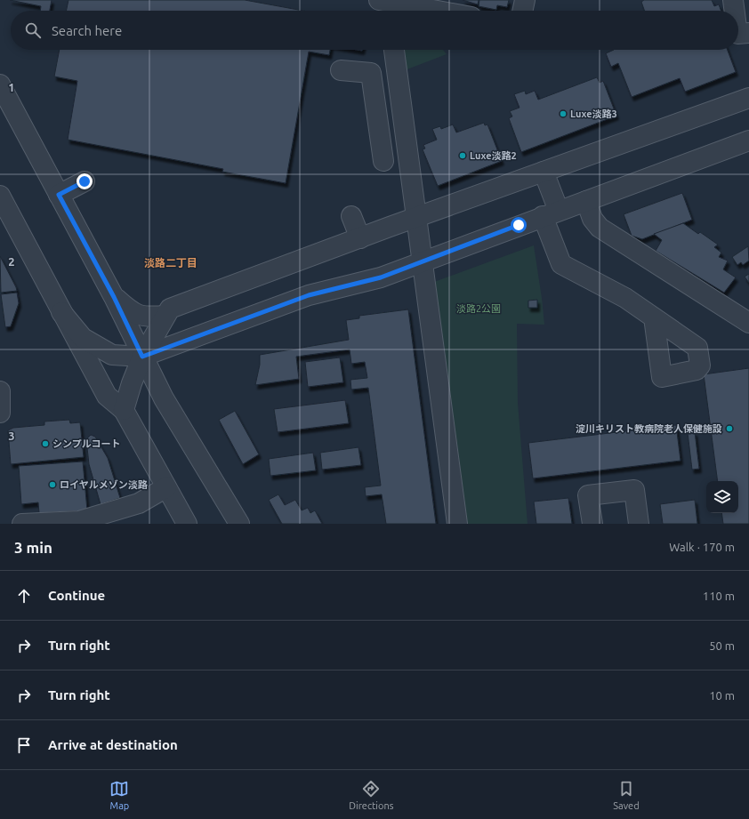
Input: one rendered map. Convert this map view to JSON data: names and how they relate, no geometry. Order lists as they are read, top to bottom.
{
  "districts": ["淡路二丁目"],
  "parks": ["淡路2公園"],
  "places": [
    "Luxe淡路3",
    "Luxe淡路2",
    "淀川キリスト教病院老人保健施設",
    "シンプルコート",
    "ロイヤルメゾン淡路"
  ],
  "page": {
    "search": "Search here",
    "heading": ["3 min", "Walk · 170 m"],
    "list": [
      ["Continue", "110 m"],
      ["Turn right", "50 m"],
      ["Turn right", "10 m"],
      "Arrive at destination"
    ],
    "nav": ["Map", "Directions", "Saved"]
  },
  "grid": {
    "rows": ["1", "2", "3"]
  }
}
